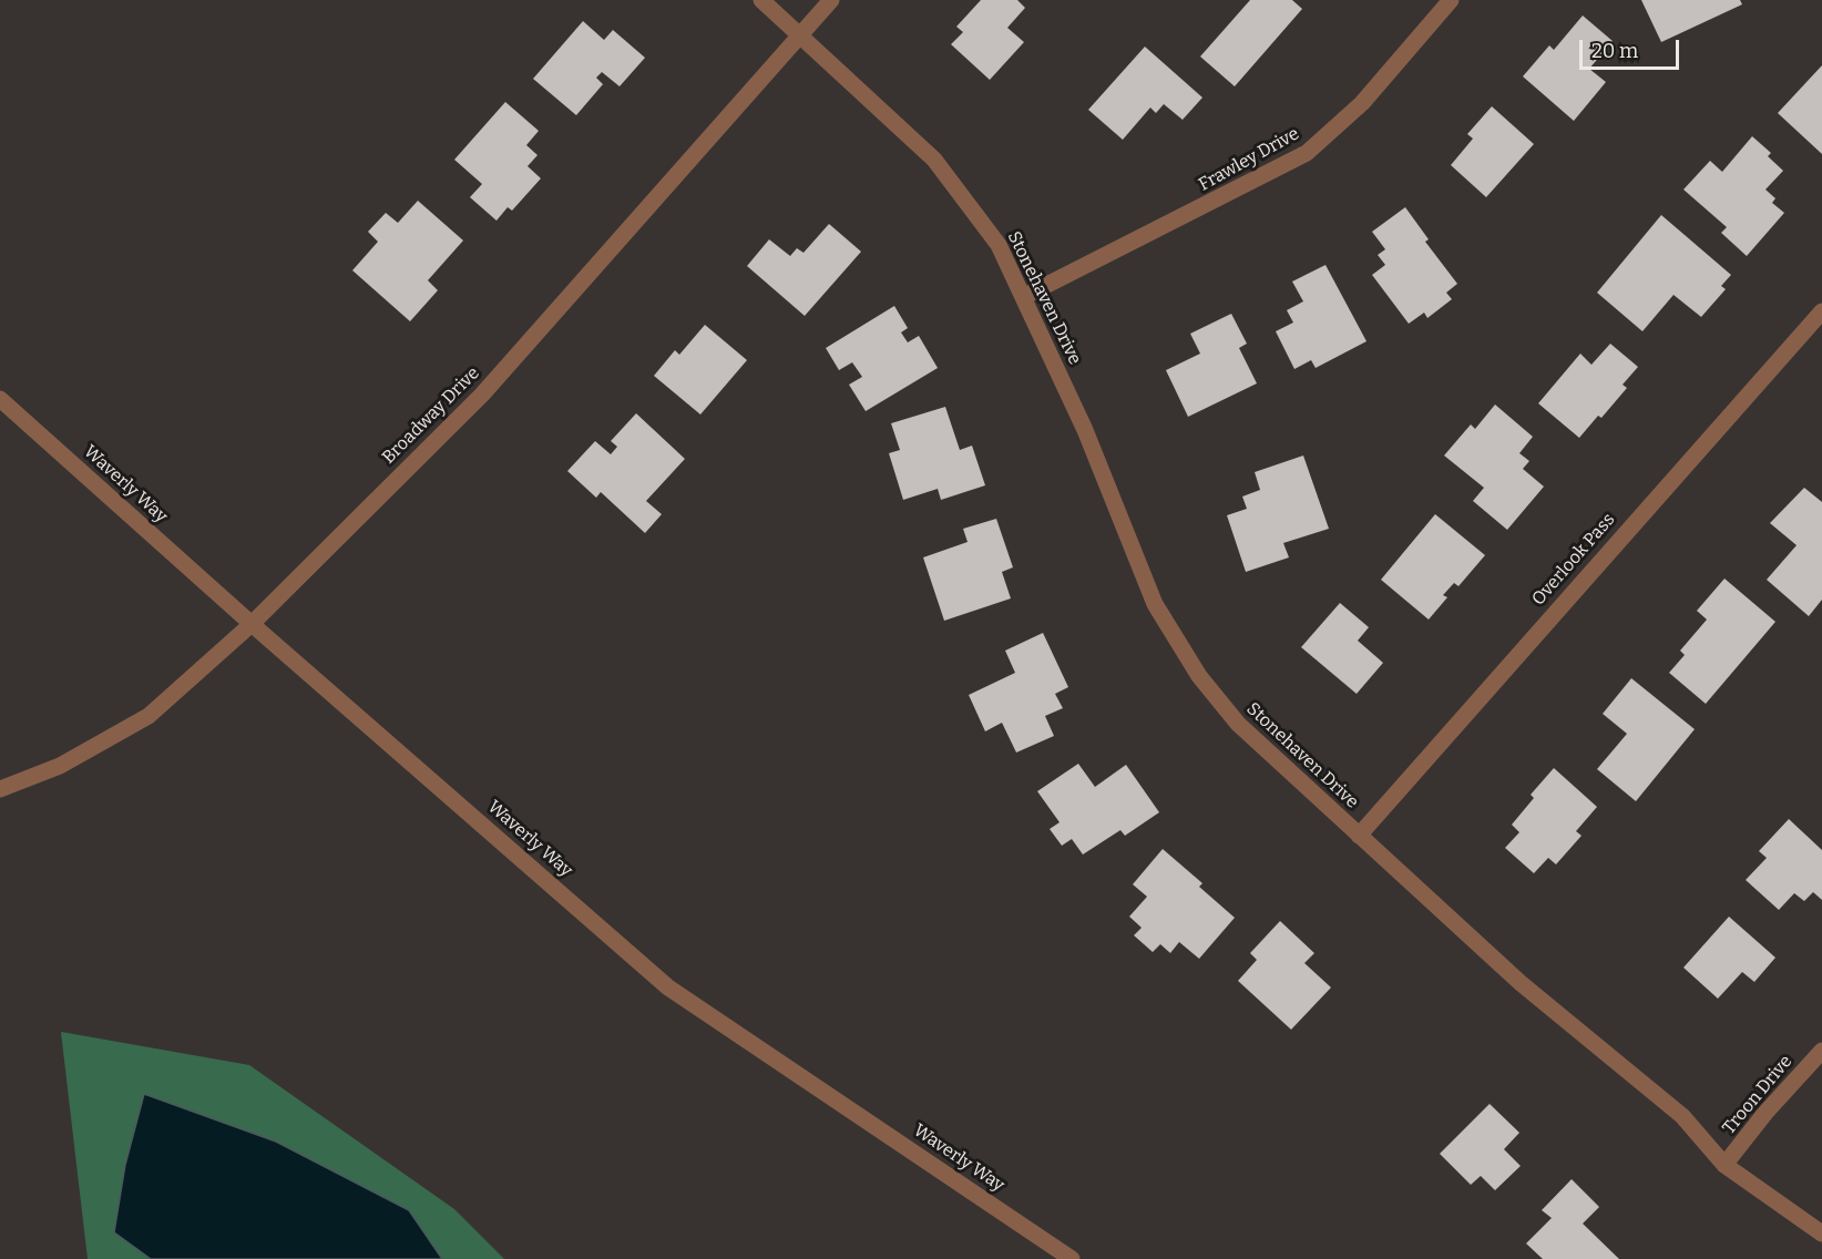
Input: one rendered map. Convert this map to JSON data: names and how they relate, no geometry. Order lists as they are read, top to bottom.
{
  "streets": {
    "street": [
      "Frawley Drive",
      "Stonehaven Drive",
      "Broadway Drive",
      "Waverly Way",
      "Overlook Pass",
      "Troon Drive"
    ]
  },
  "crossings": [
    ["Frawley Drive", "Stonehaven Drive"],
    ["Stonehaven Drive", "Broadway Drive"],
    ["Stonehaven Drive", "Overlook Pass"],
    ["Stonehaven Drive", "Troon Drive"],
    ["Broadway Drive", "Waverly Way"]
  ],
  "scale_bar": "20 m"
}
